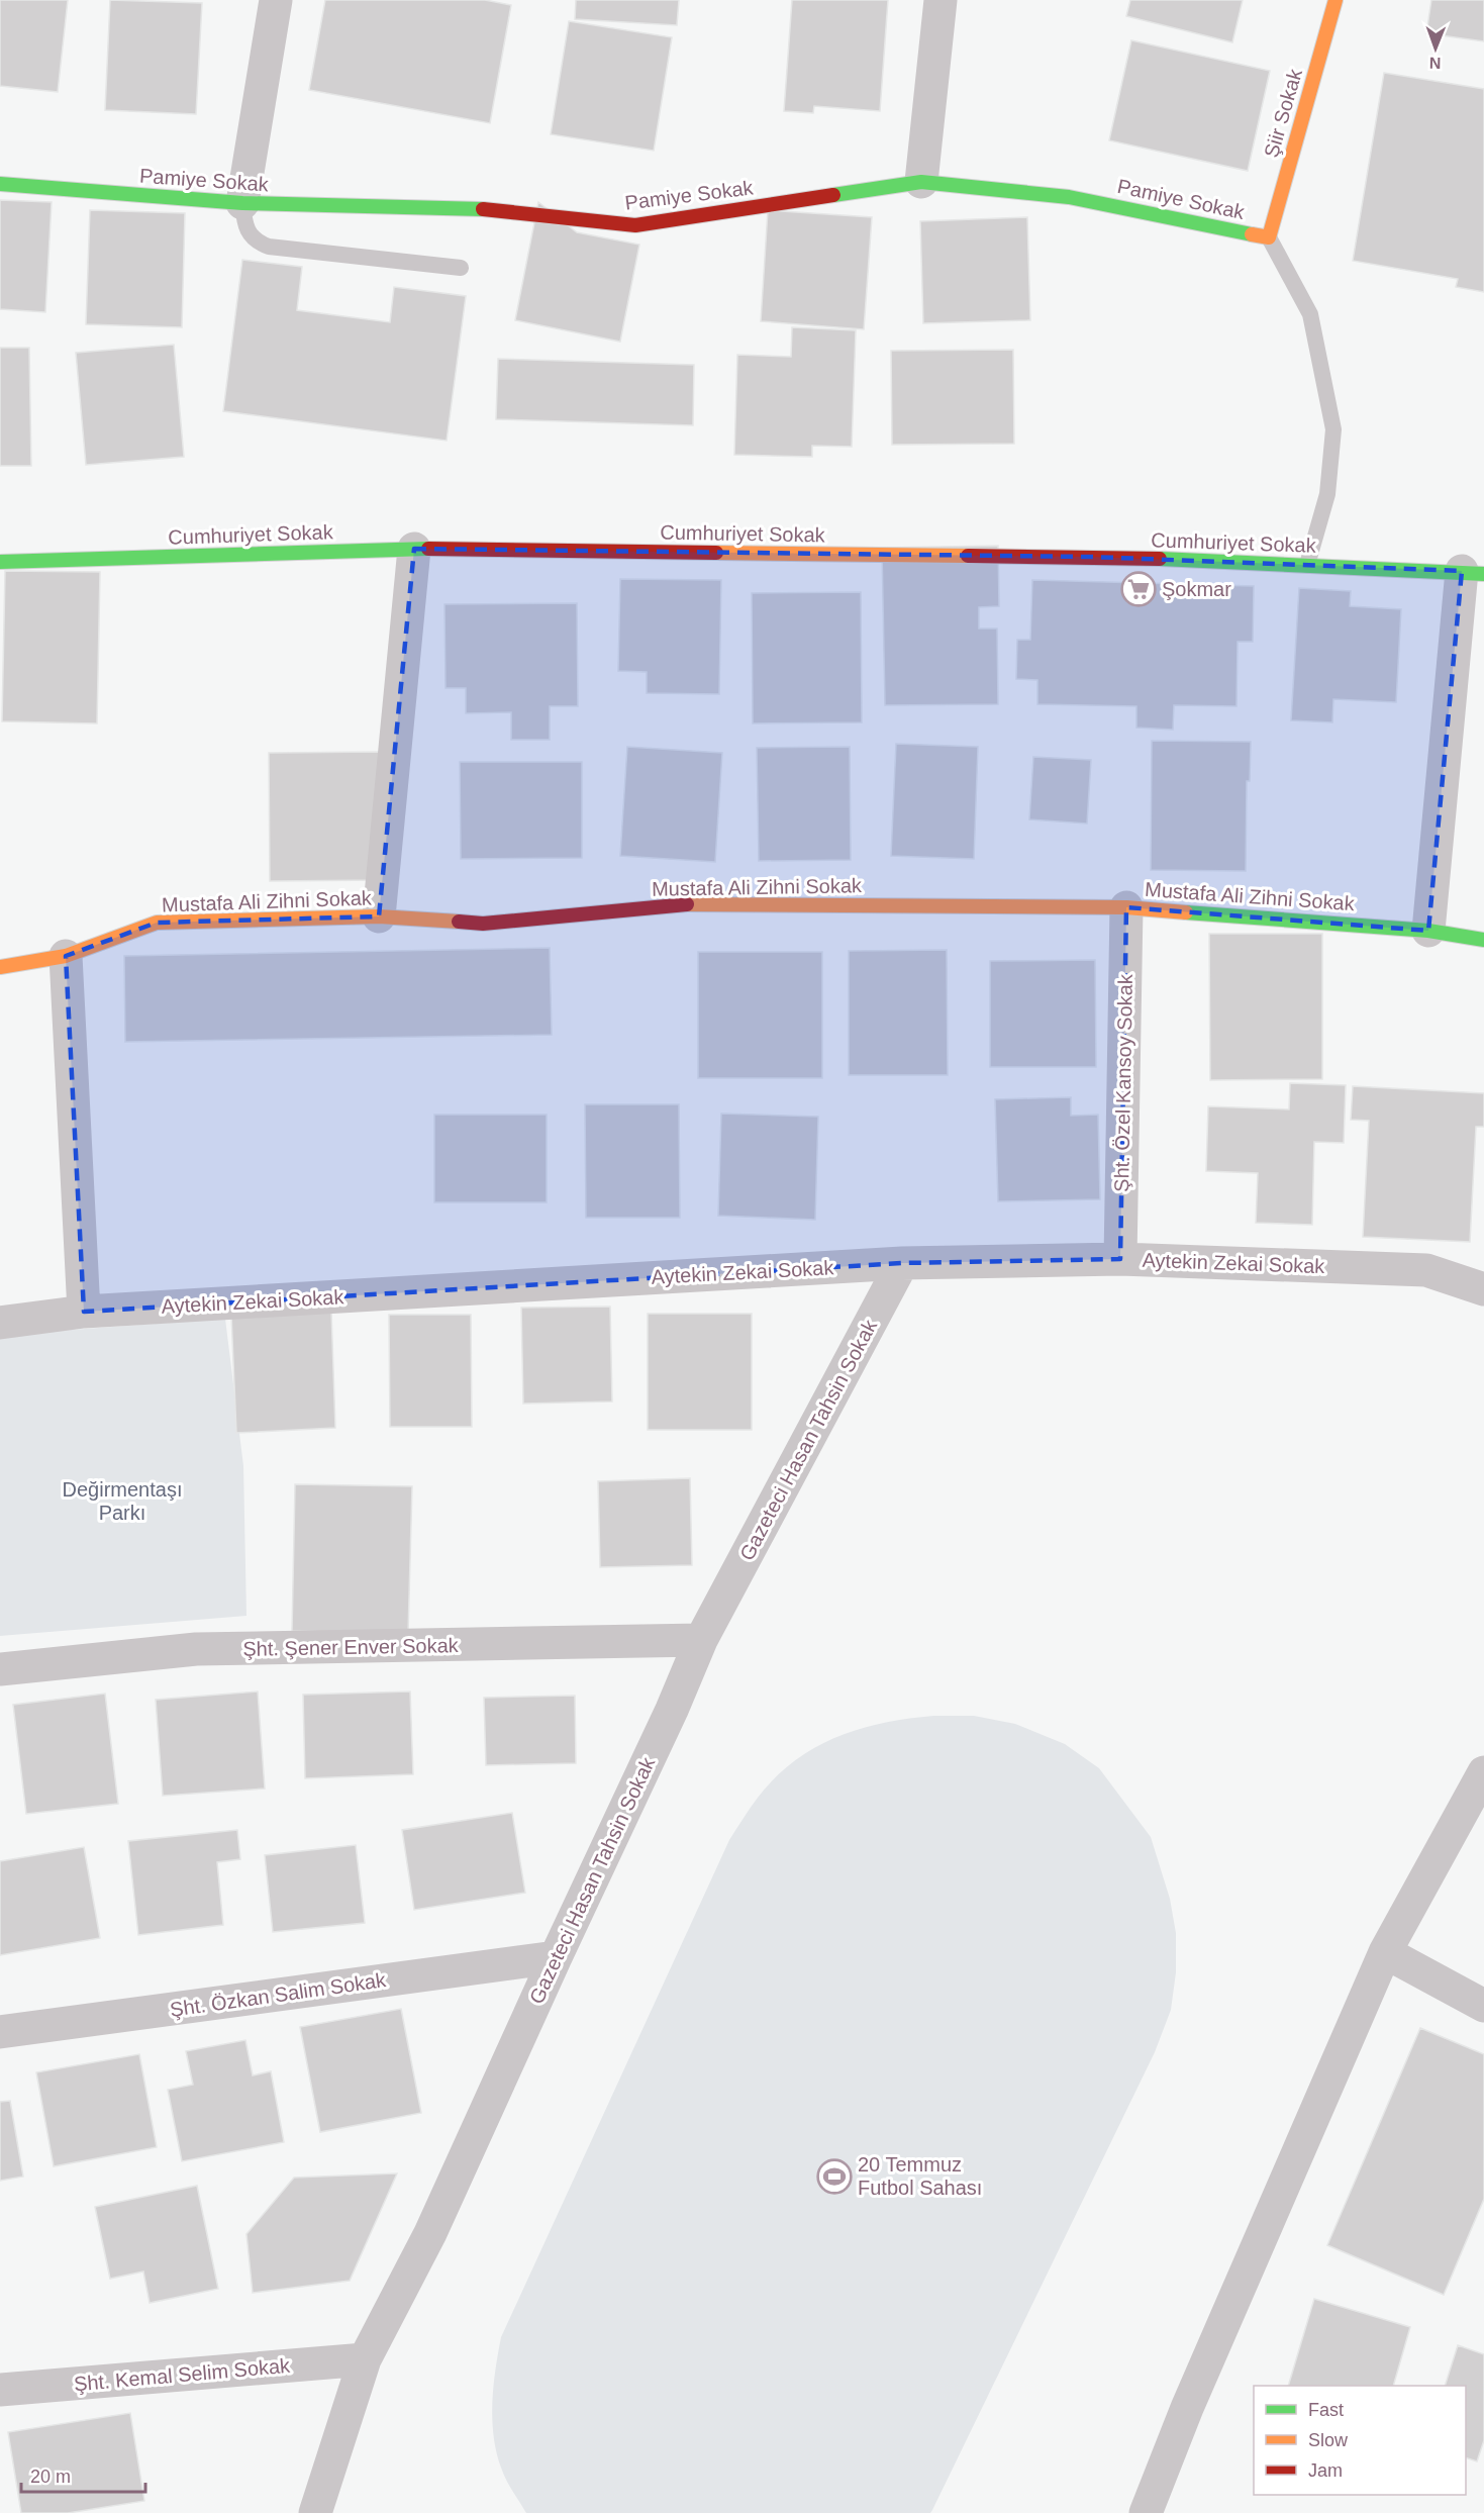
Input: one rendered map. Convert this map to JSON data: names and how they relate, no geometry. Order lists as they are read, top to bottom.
{
  "streets": {
    "street": [
      "Şiir Sokak",
      "Pamiye Sokak",
      "Cumhuriyet Sokak",
      "Mustafa Ali Zihni Sokak",
      "Şht. Özel Kansoy Sokak",
      "Aytekin Zekai Sokak",
      "Gazeteci Hasan Tahsin Sokak",
      "Şht. Şener Enver Sokak",
      "Şht. Özkan Salim Sokak",
      "Şht. Kemal Selim Sokak"
    ]
  },
  "crossings": [
    ["Şiir Sokak", "Pamiye Sokak"],
    ["Mustafa Ali Zihni Sokak", "Şht. Özel Kansoy Sokak"],
    ["Şht. Özel Kansoy Sokak", "Aytekin Zekai Sokak"],
    ["Aytekin Zekai Sokak", "Gazeteci Hasan Tahsin Sokak"],
    ["Gazeteci Hasan Tahsin Sokak", "Şht. Şener Enver Sokak"],
    ["Gazeteci Hasan Tahsin Sokak", "Şht. Özkan Salim Sokak"],
    ["Gazeteci Hasan Tahsin Sokak", "Şht. Kemal Selim Sokak"]
  ],
  "parks": ["Değirmentaşı Parkı"],
  "places": {
    "supermarket": ["Şokmar"],
    "sports": ["20 Temmuz Futbol Sahası"]
  },
  "legend": ["Fast", "Slow", "Jam"],
  "scale_bar": "20 m",
  "north": "bottom"
}
